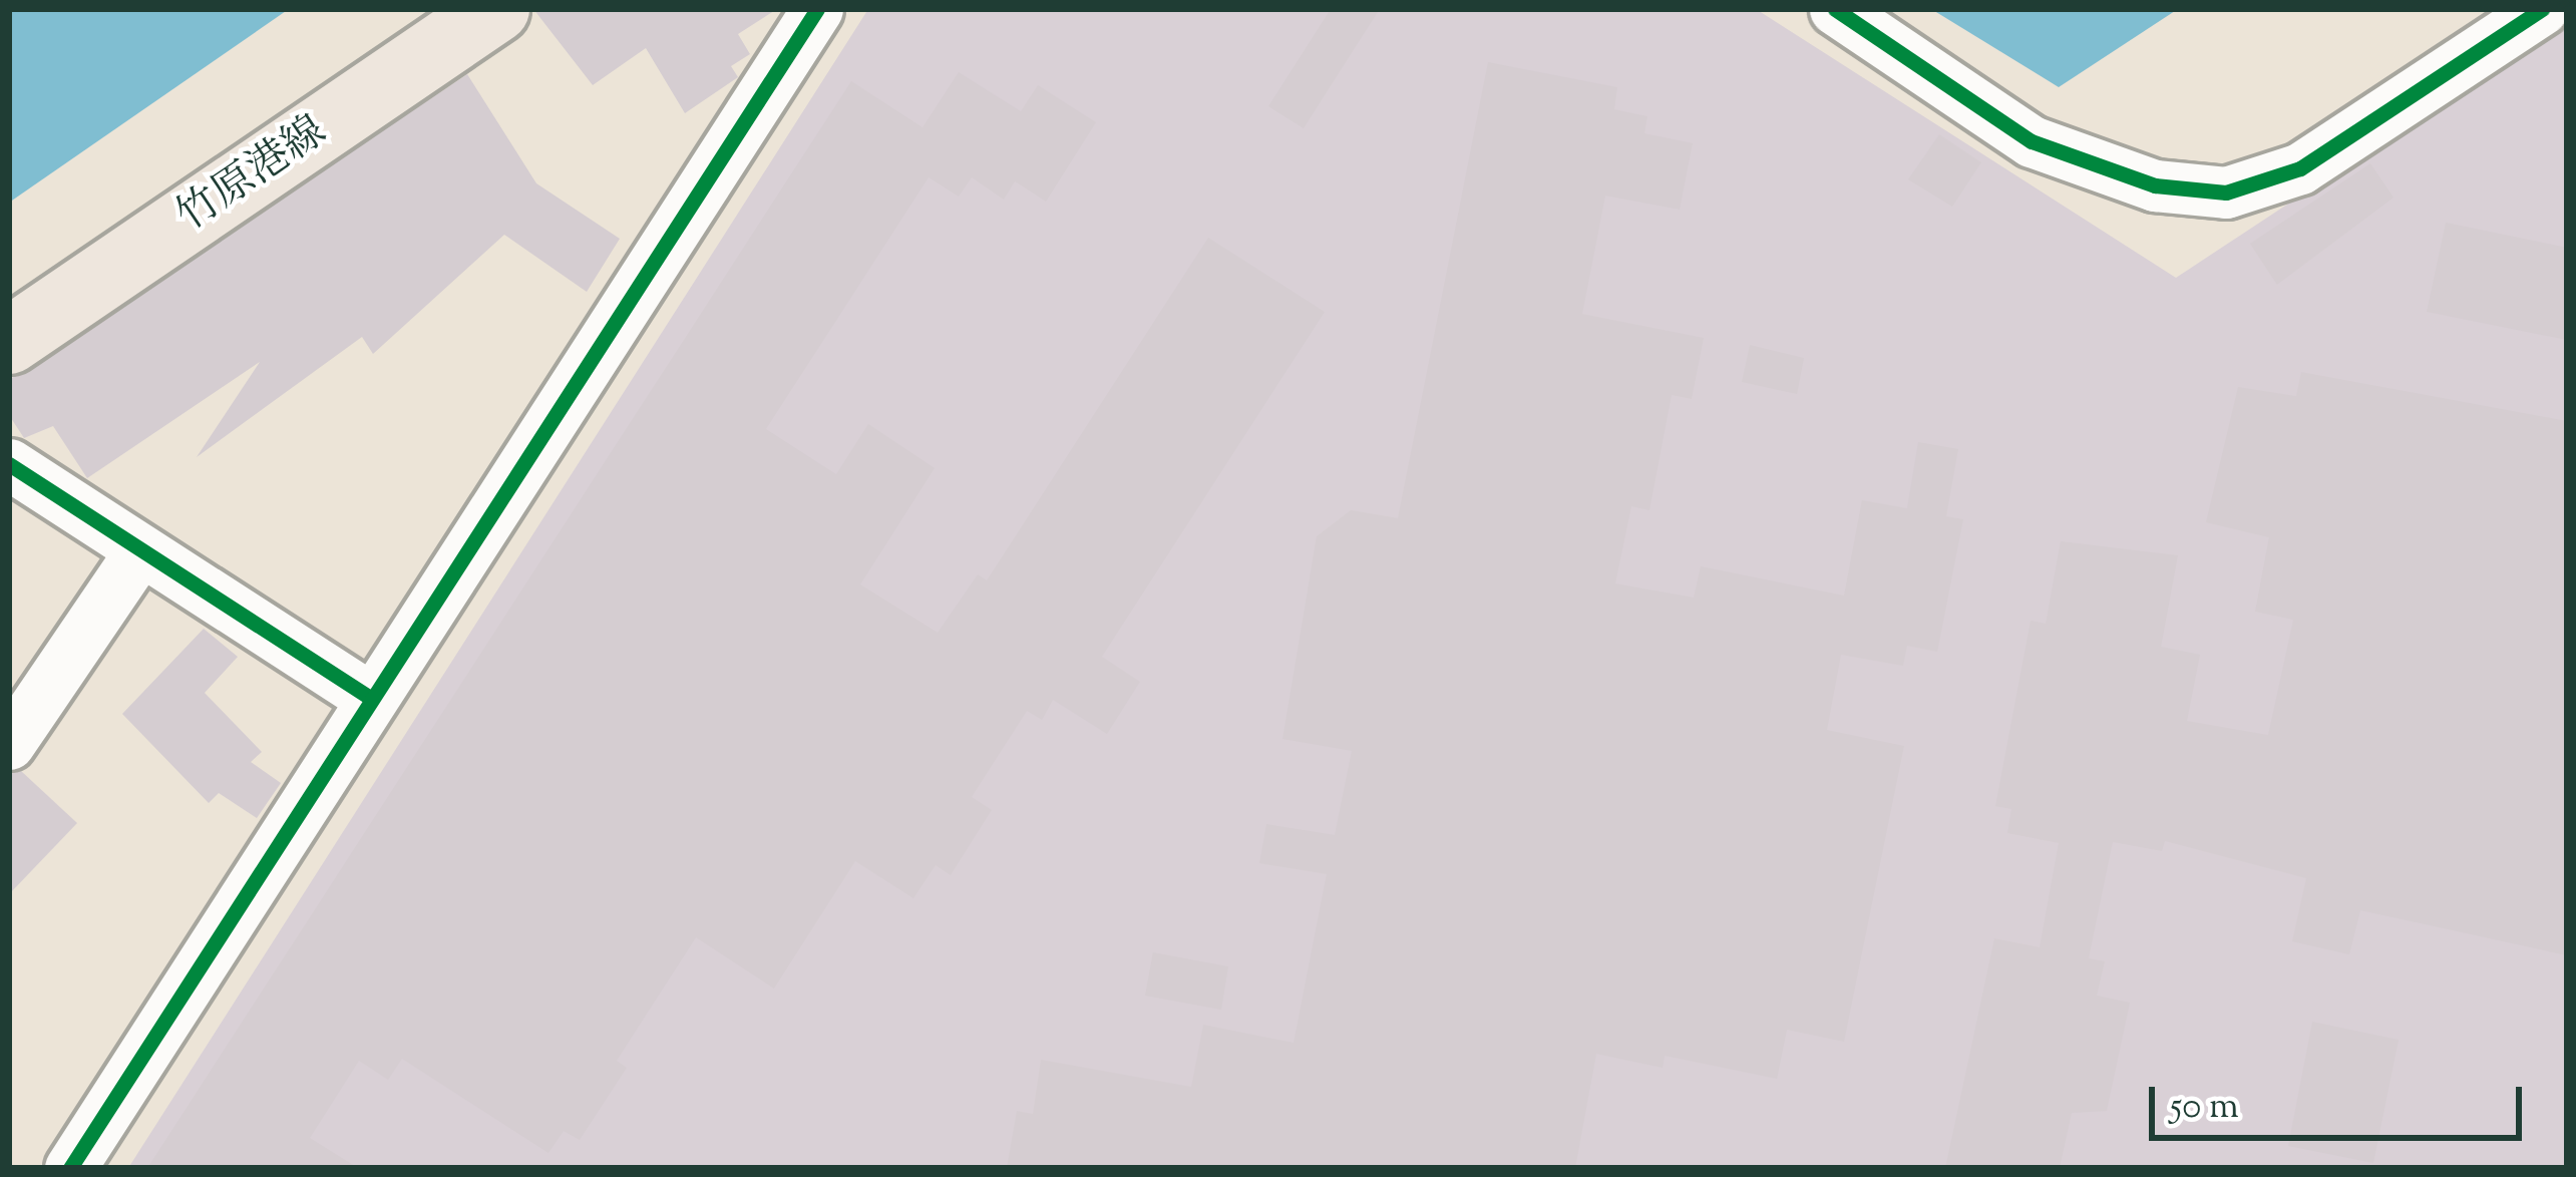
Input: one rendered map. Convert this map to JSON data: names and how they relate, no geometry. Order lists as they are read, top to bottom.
{
  "streets": {
    "main road": ["竹原港線"]
  },
  "scale_bar": "50 m"
}
